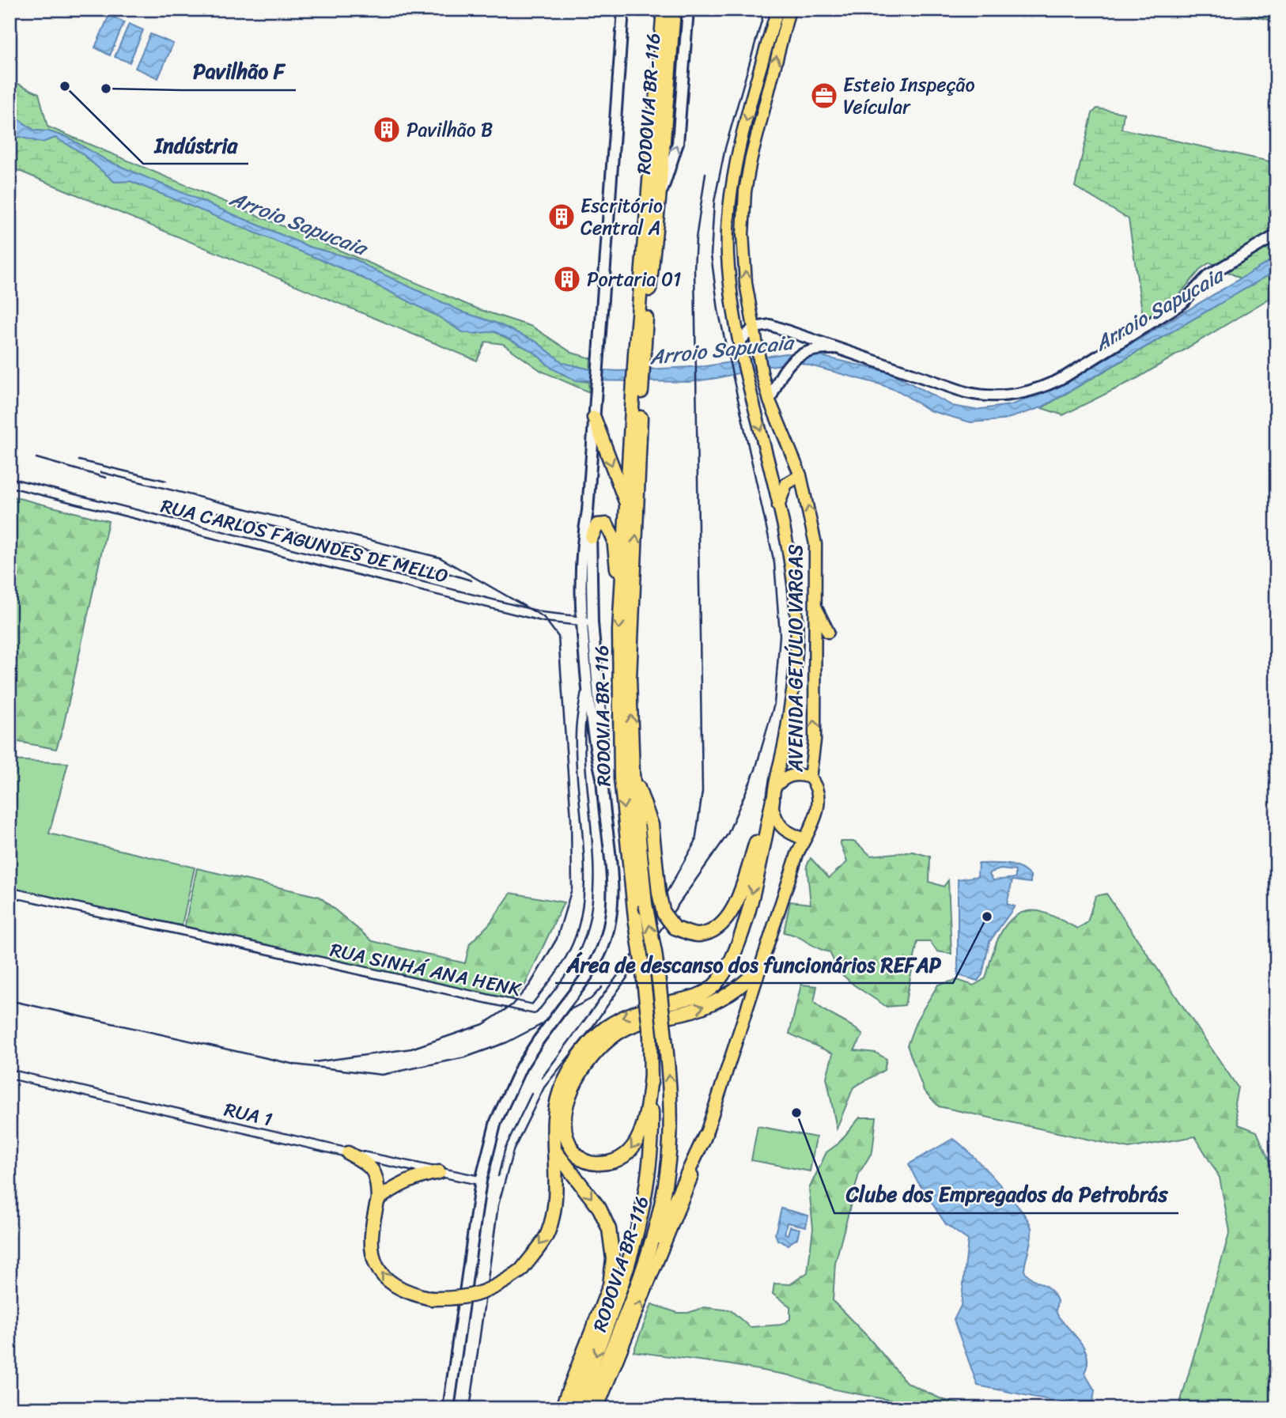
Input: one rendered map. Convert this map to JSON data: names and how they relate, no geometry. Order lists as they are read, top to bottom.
{
  "streets": {
    "highway": ["RODOVIA BR-116"],
    "main road": ["AVENIDA GETÚLIO VARGAS"],
    "street": ["RUA CARLOS FAGUNDES DE MELLO", "RUA SINHÁ ANA HENK", "RUA 1"]
  },
  "water": ["Arroio Sapucaia"],
  "places": {
    "other": [
      "Indústria",
      "Pavilhão F",
      "Área de descanso dos funcionários REFAP",
      "Clube dos Empregados da Petrobrás"
    ],
    "office": ["Esteio Inspeção Veícular"],
    "building": ["Pavilhão B", "Escritório Central A", "Portaria 01"]
  }
}
